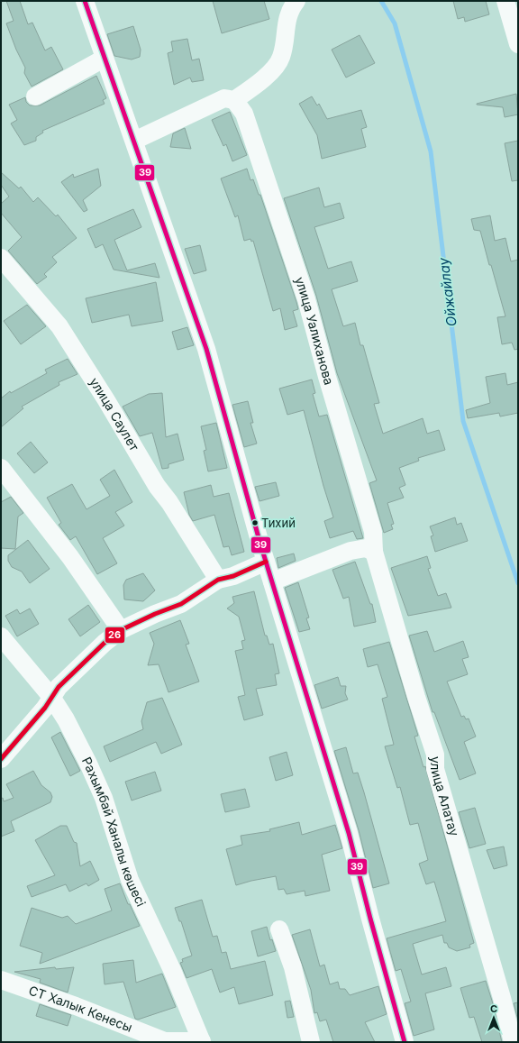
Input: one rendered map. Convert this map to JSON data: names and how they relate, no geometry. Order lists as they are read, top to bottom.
{
  "streets": {
    "street": [
      "улица Уалиханова",
      "улица Саулет",
      "улица Алатау",
      "Рахымбай Ханалы көшесі",
      "СТ Халык Кенесы"
    ]
  },
  "crossings": [
    ["улица Уалиханова", "улица Алатау"],
    ["Рахымбай Ханалы көшесі", "СТ Халык Кенесы"]
  ],
  "water": ["Ойжайлау"],
  "places": ["Тихий"],
  "lines": ["transit line 39", "transit line 26"],
  "north": "top"
}
